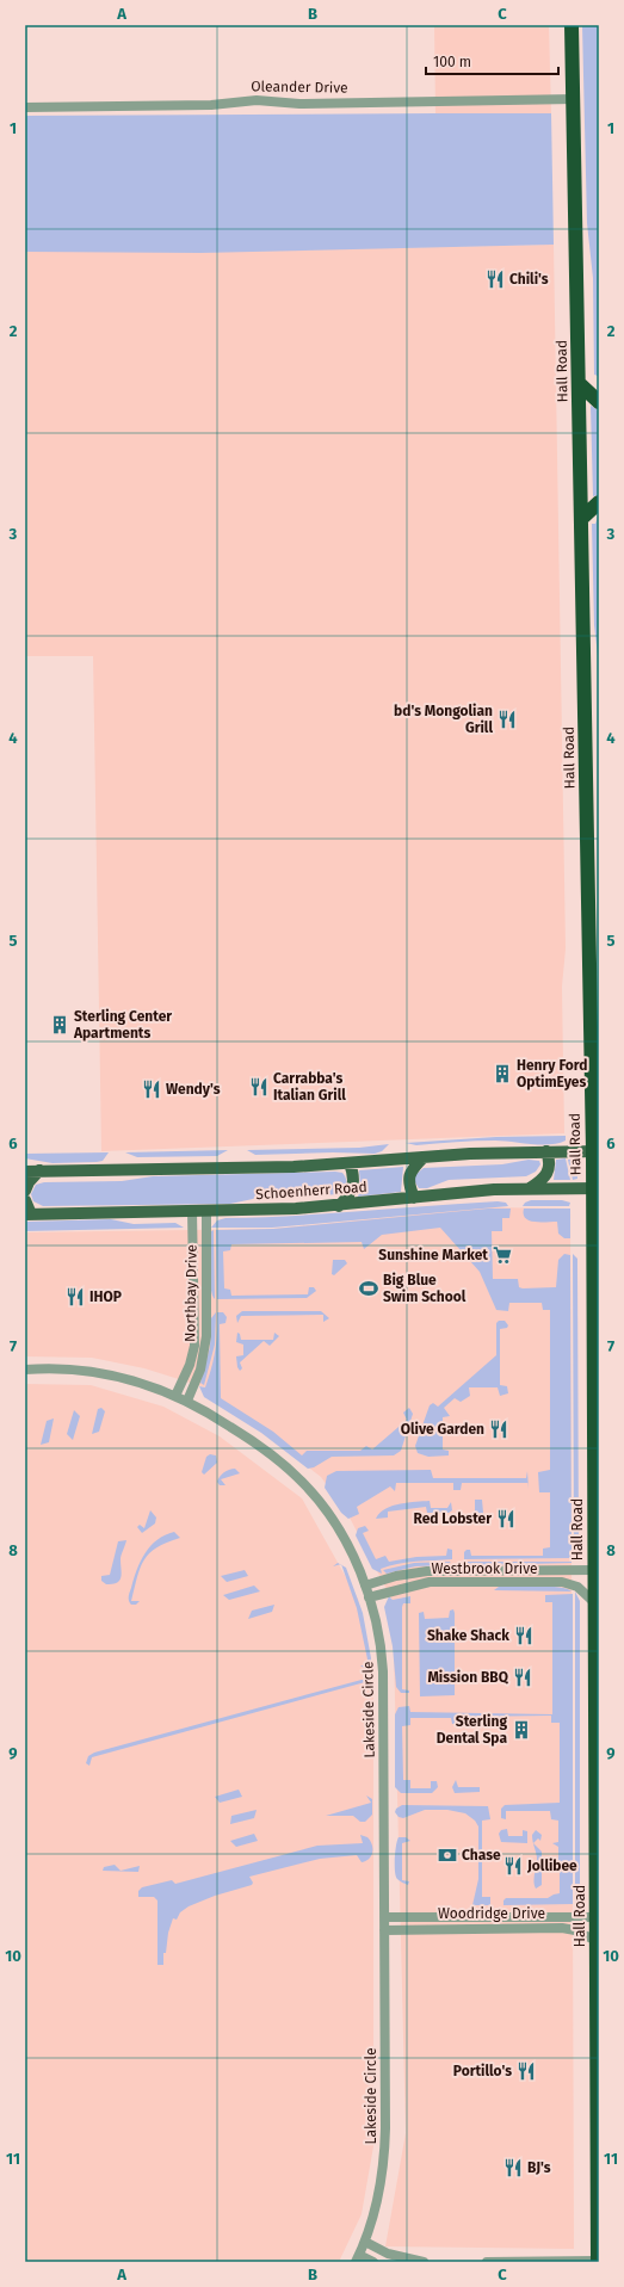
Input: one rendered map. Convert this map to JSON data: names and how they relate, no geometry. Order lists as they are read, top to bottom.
{
  "streets": {
    "highway": ["Hall Road"],
    "main road": ["Schoenherr Road"],
    "street": [
      "Oleander Drive",
      "Northbay Drive",
      "Westbrook Drive",
      "Lakeside Circle",
      "Woodridge Drive"
    ]
  },
  "crossings": [
    ["Oleander Drive", "Hall Road"],
    ["Hall Road", "Schoenherr Road"],
    ["Hall Road", "Westbrook Drive"],
    ["Hall Road", "Woodridge Drive"],
    ["Schoenherr Road", "Northbay Drive"],
    ["Northbay Drive", "Lakeside Circle"],
    ["Westbrook Drive", "Lakeside Circle"],
    ["Lakeside Circle", "Woodridge Drive"]
  ],
  "places": {
    "restaurant": [
      "Chili's",
      "bd's Mongolian Grill",
      "Carrabba's Italian Grill",
      "Wendy's",
      "IHOP",
      "Olive Garden",
      "Red Lobster",
      "Shake Shack",
      "Mission BBQ",
      "Jollibee",
      "Portillo's",
      "BJ's"
    ],
    "building": ["Sterling Center Apartments", "Henry Ford OptimEyes", "Sterling Dental Spa"],
    "supermarket": ["Sunshine Market"],
    "sports": ["Big Blue Swim School"],
    "bank": ["Chase"]
  },
  "scale_bar": "100 m",
  "grid": {
    "columns": ["A", "B", "C"],
    "rows": [
      "1",
      "2",
      "3",
      "4",
      "5",
      "6",
      "7",
      "8",
      "9",
      "10",
      "11"
    ]
  }
}
